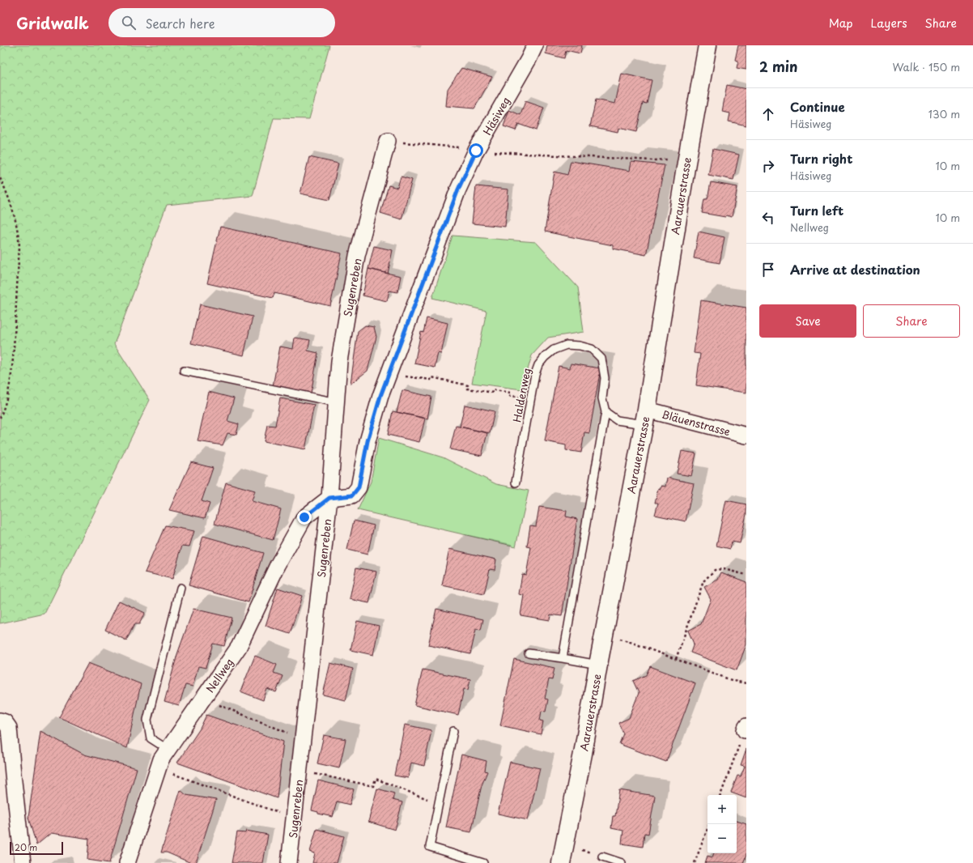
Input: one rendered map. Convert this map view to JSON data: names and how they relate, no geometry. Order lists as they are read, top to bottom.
{
  "streets": {
    "main road": ["Aarauerstrasse"],
    "street": [
      "Häsiweg",
      "Sugenreben",
      "Bläuenstrasse",
      "Nellweg"
    ],
    "lane": ["Haldenweg"]
  },
  "crossings": [
    ["Häsiweg", "Sugenreben"],
    ["Häsiweg", "Nellweg"],
    ["Aarauerstrasse", "Bläuenstrasse"],
    ["Sugenreben", "Nellweg"]
  ],
  "scale_bar": "20 m",
  "page": {
    "header": "Gridwalk",
    "search": "Search here",
    "nav": ["Map", "Layers", "Share"],
    "heading": ["2 min", "Walk · 150 m"],
    "list": [
      ["Continue", "Häsiweg", "130 m"],
      ["Turn right", "Häsiweg", "10 m"],
      ["Turn left", "Nellweg", "10 m"],
      "Arrive at destination"
    ],
    "buttons": ["Save", "Share"],
    "map_buttons": ["+", "−"],
    "scale": "20 m"
  }
}
